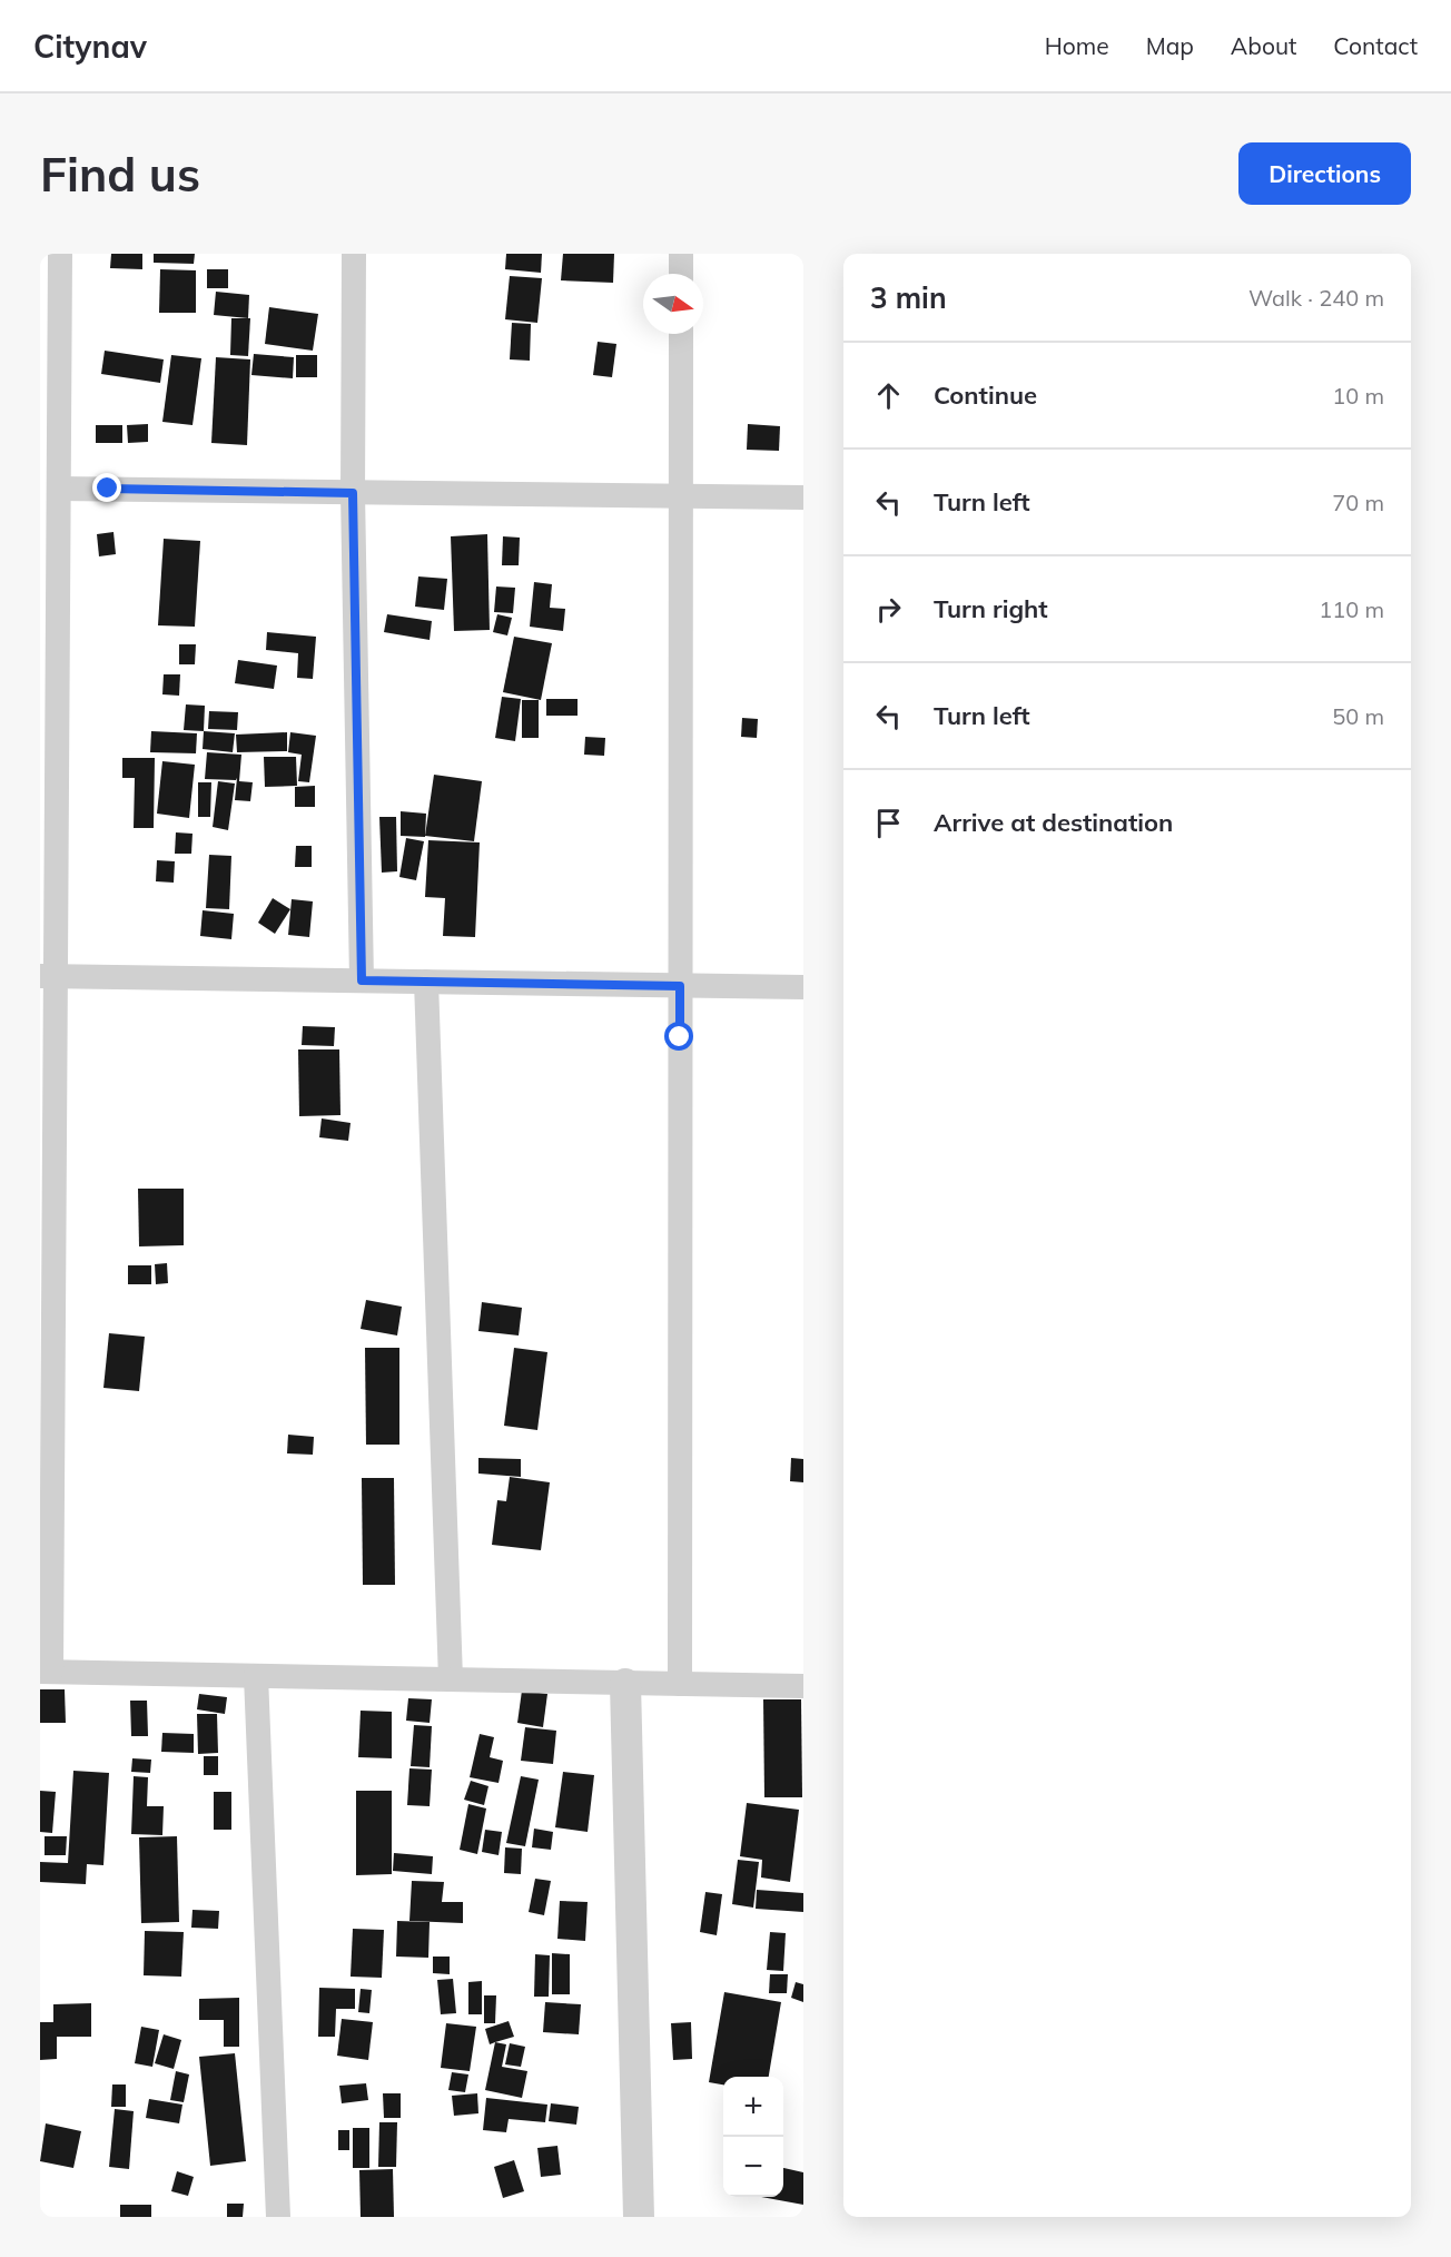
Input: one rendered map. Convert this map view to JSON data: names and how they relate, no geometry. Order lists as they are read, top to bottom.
{
  "north": "right",
  "page": {
    "header": "Citynav",
    "nav": [
      "Home",
      "Map",
      "About",
      "Contact"
    ],
    "buttons": "Directions",
    "title": "Find us",
    "heading": ["3 min", "Walk · 240 m"],
    "list": [
      ["Continue", "10 m"],
      ["Turn left", "70 m"],
      ["Turn right", "110 m"],
      ["Turn left", "50 m"],
      "Arrive at destination"
    ],
    "map_buttons": ["+", "−"]
  }
}
